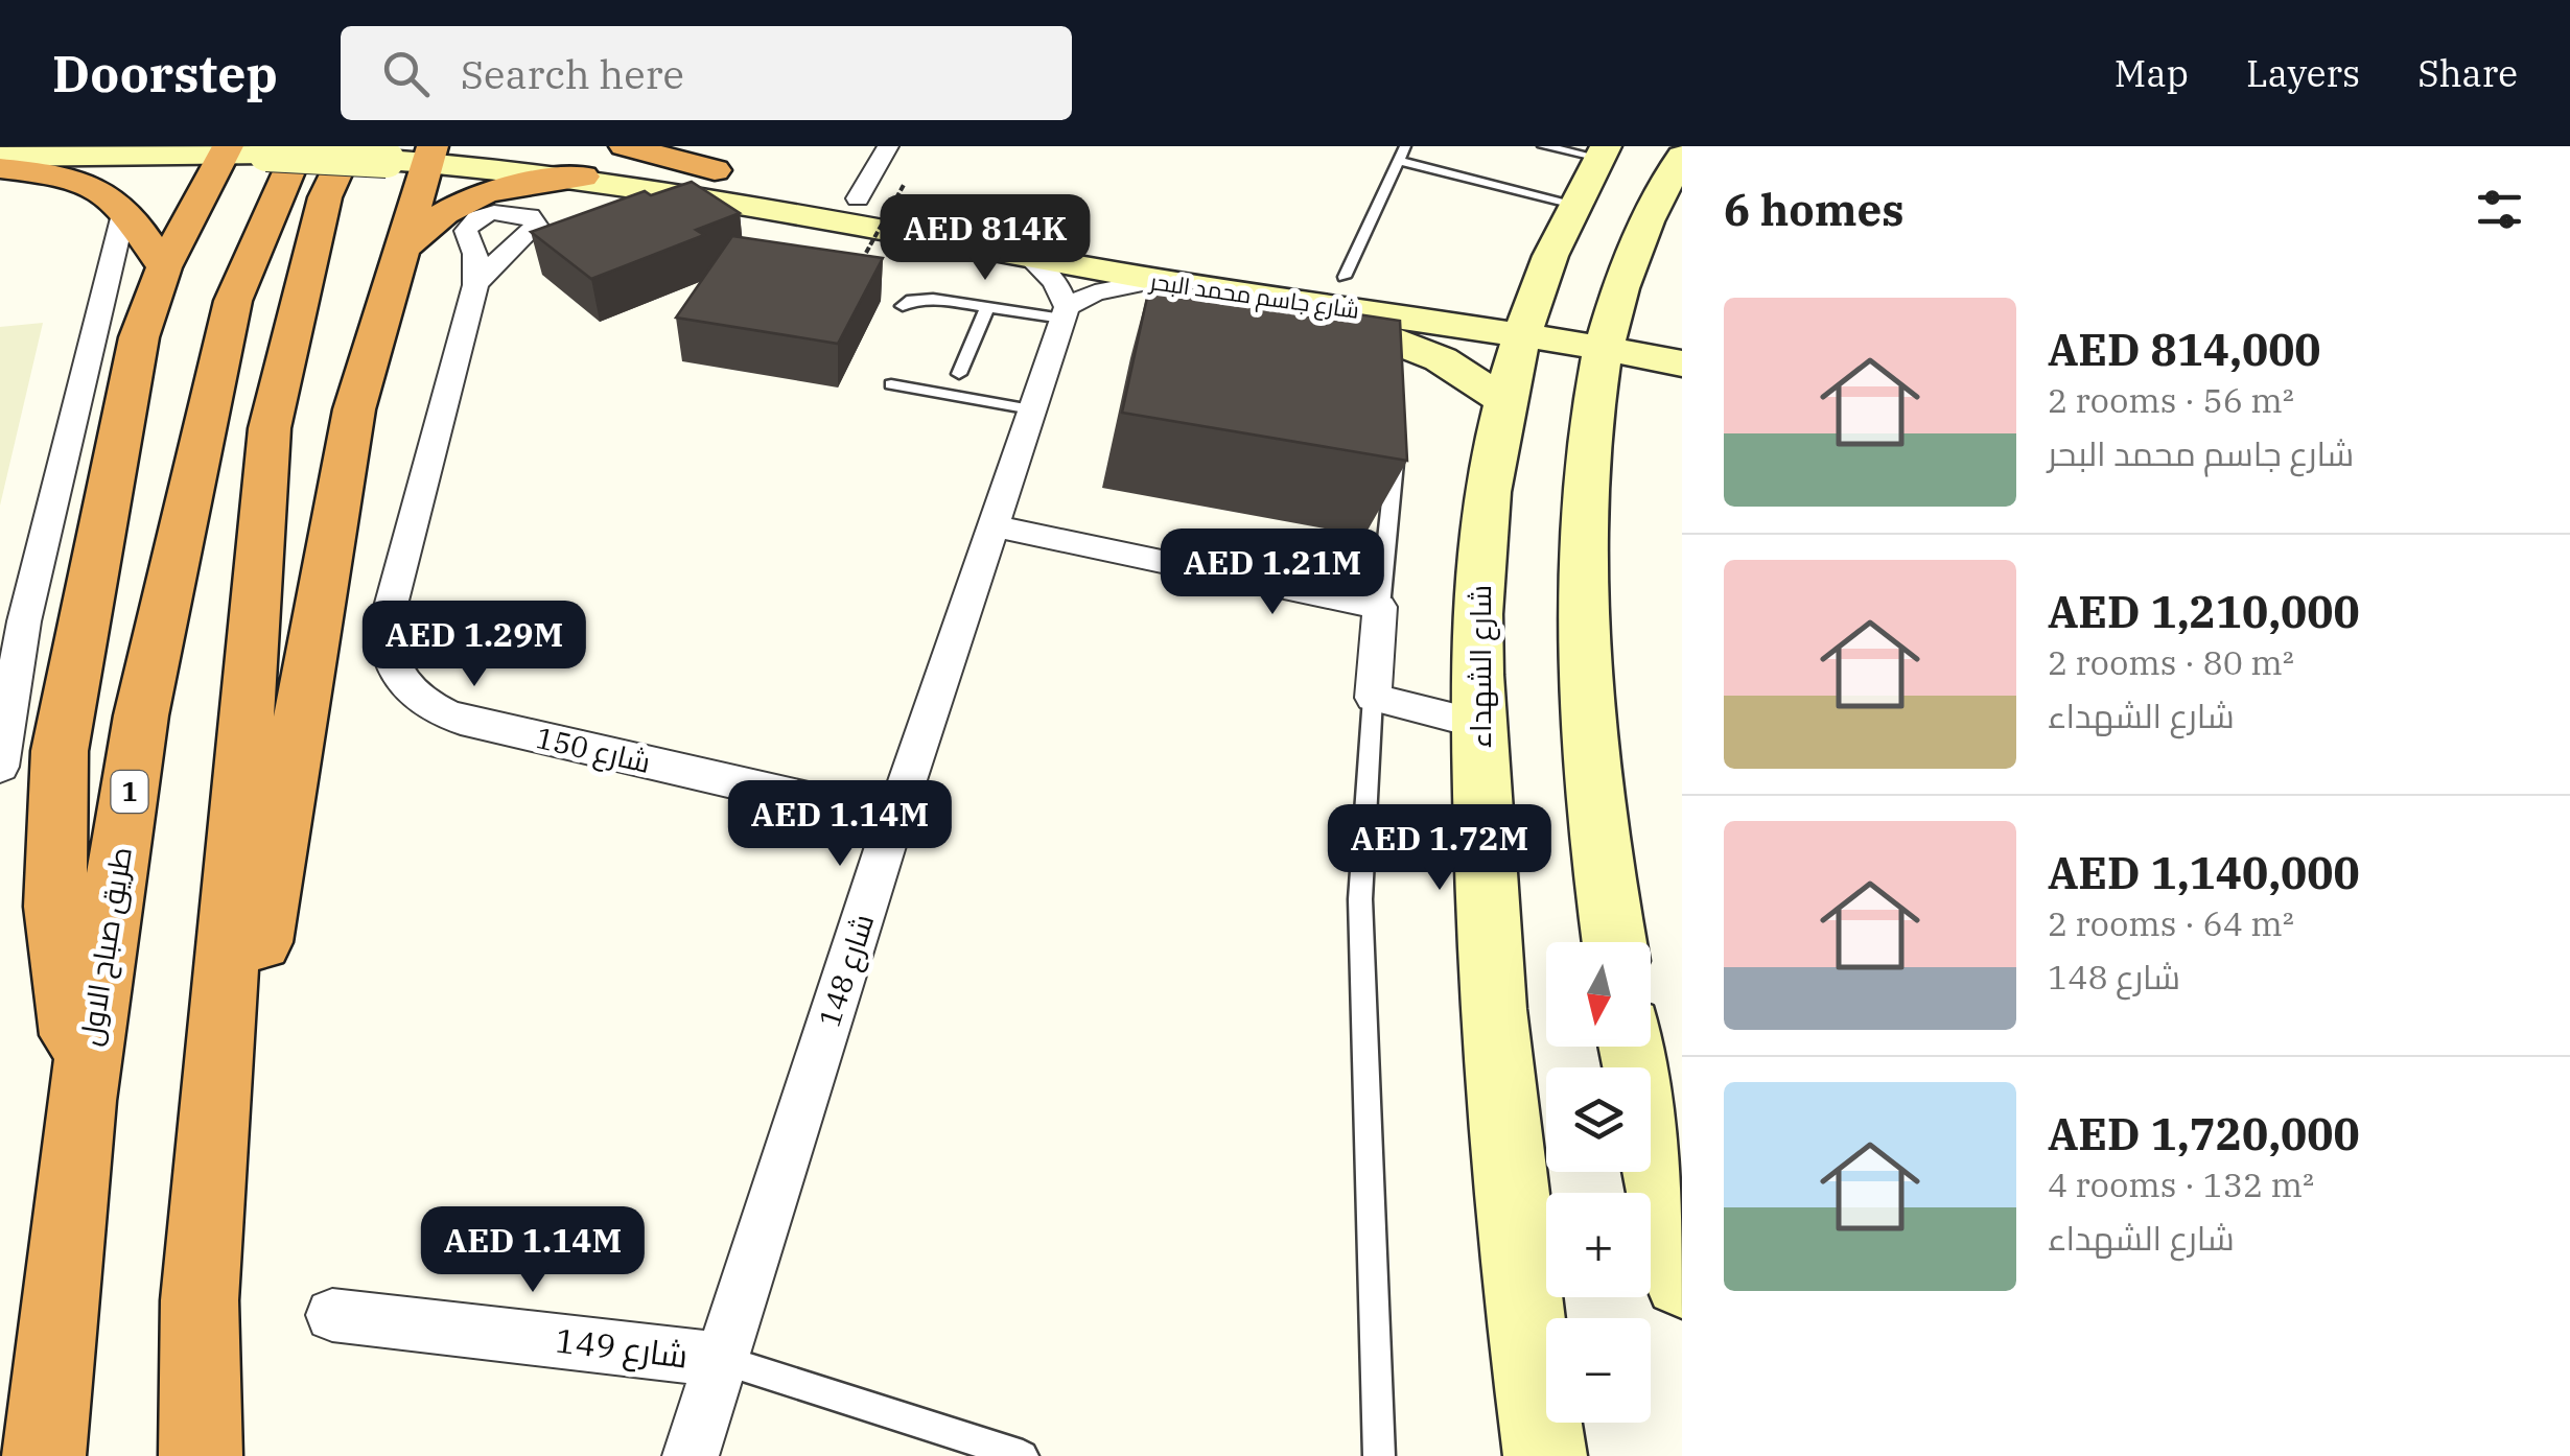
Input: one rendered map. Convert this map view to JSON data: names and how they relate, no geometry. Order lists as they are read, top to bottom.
{
  "streets": {
    "highway": ["1", "طريق صباح الاول"],
    "main road": ["شارع جاسم محمد البحر", "شارع الشهداء"],
    "street": ["شارع 150", "شارع 148", "شارع 149"]
  },
  "crossings": [
    ["شارع جاسم محمد البحر", "شارع الشهداء"],
    ["شارع جاسم محمد البحر", "طريق صباح الاول"],
    ["شارع 150", "شارع 148"],
    ["شارع 148", "شارع 149"]
  ],
  "north": "bottom",
  "page": {
    "header": "Doorstep",
    "search": "Search here",
    "nav": ["Map", "Layers", "Share"],
    "heading": "6 homes",
    "price": [
      "AED 814K",
      "AED 1.21M",
      "AED 1.29M",
      "AED 1.14M",
      "AED 1.72M",
      "AED 1.14M"
    ],
    "list": [
      {
        "name": "AED 814,000",
        "note": "2 rooms · 56 m² · شارع جاسم محمد البحر"
      },
      {
        "name": "AED 1,210,000",
        "note": "2 rooms · 80 m² · شارع الشهداء"
      },
      {
        "name": "AED 1,140,000",
        "note": "2 rooms · 64 m² · شارع 148"
      },
      {
        "name": "AED 1,720,000",
        "note": "4 rooms · 132 m² · شارع الشهداء"
      }
    ],
    "map_buttons": ["+", "−"]
  }
}
